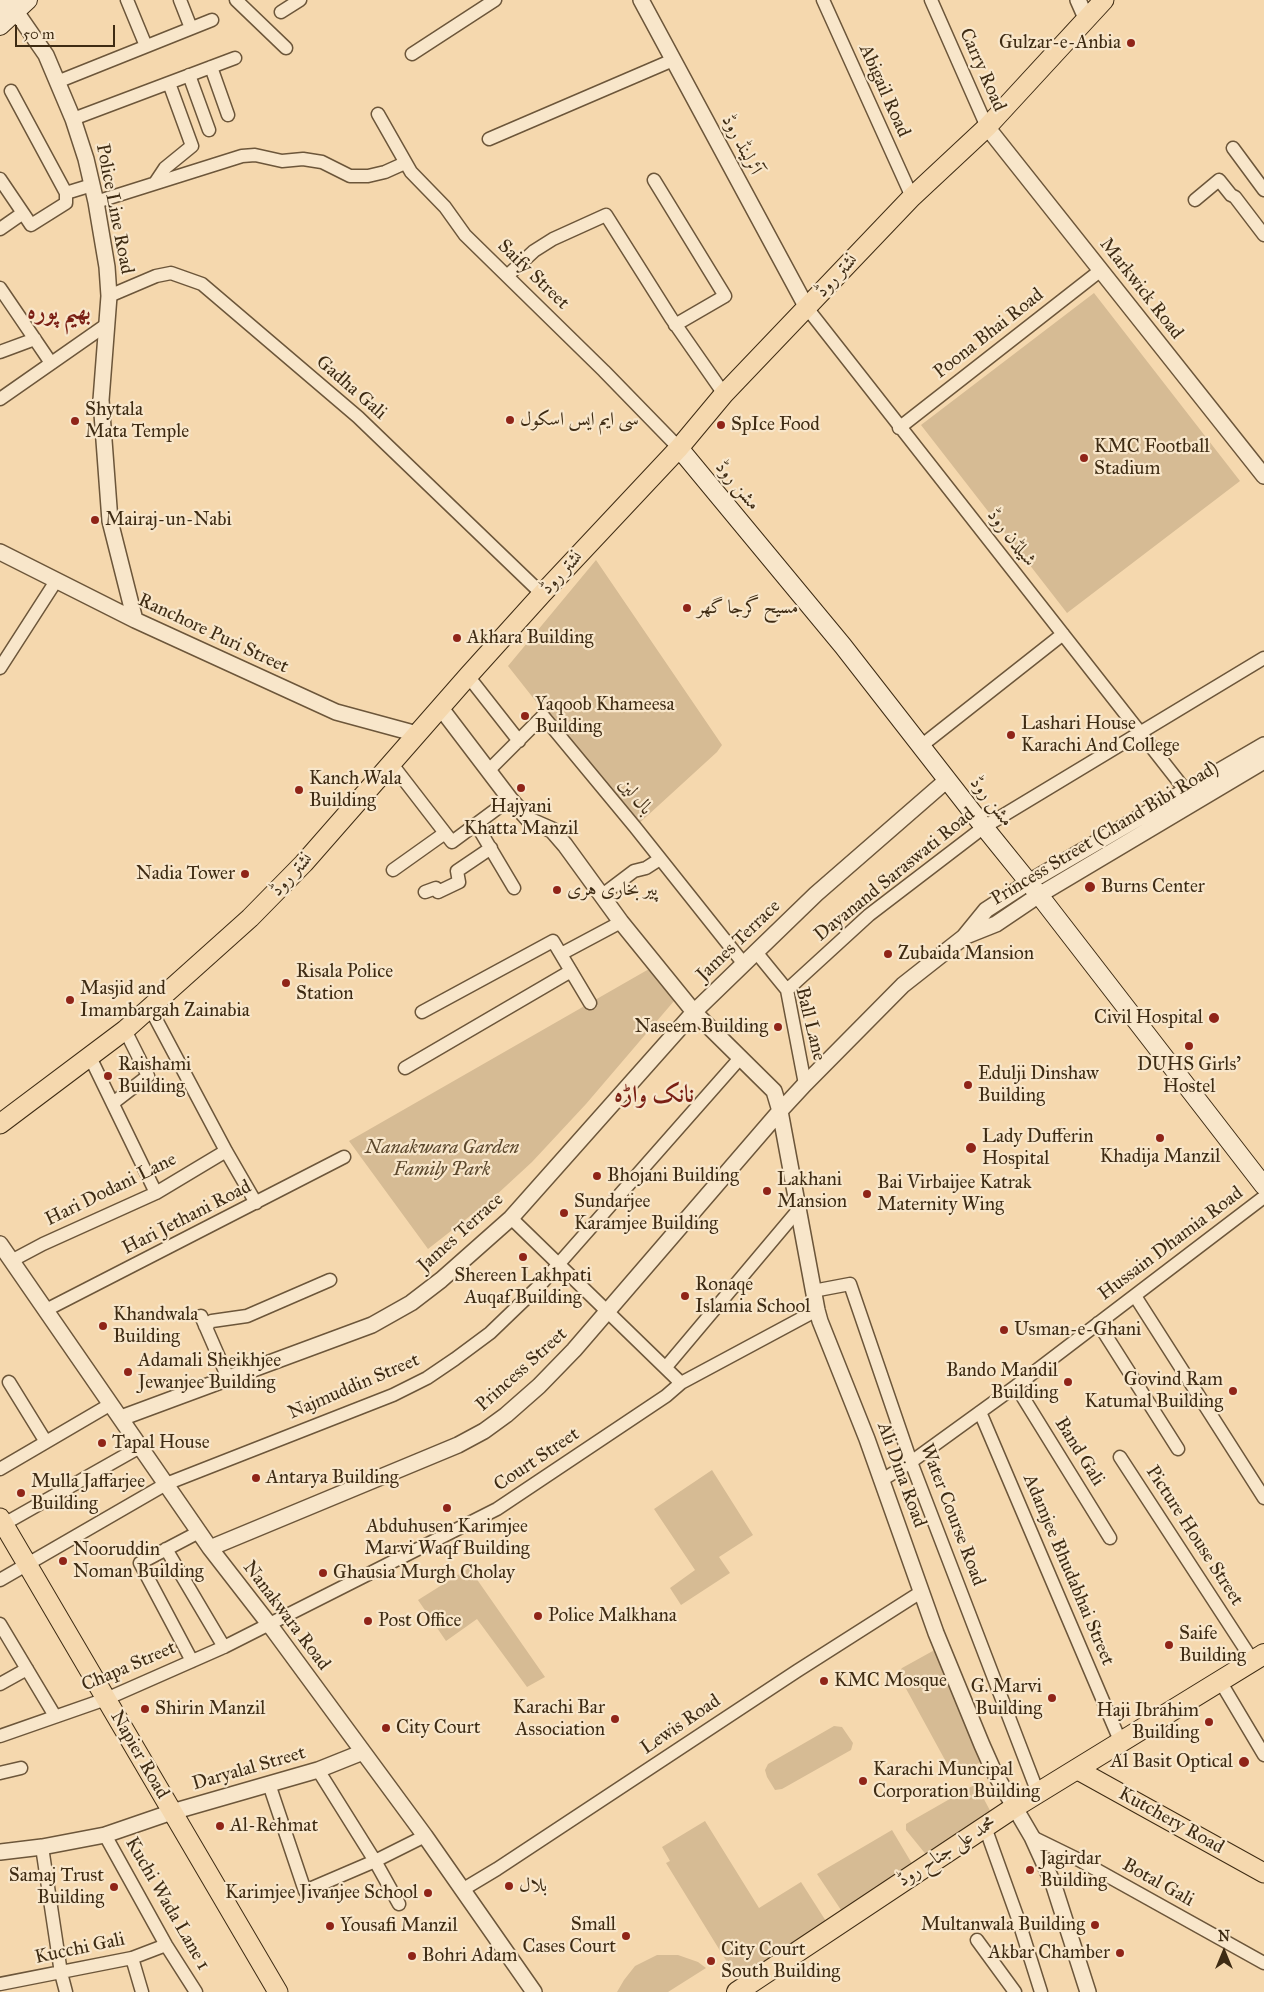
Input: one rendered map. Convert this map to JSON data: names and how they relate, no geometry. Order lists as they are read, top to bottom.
{
  "streets": {
    "highway": ["محمد علی جناح روڈ"],
    "main road": [
      "نشتر روڈ",
      "مشن روڈ",
      "Napier Road",
      "Kutchery Road"
    ],
    "street": [
      "Carry Road",
      "Abigail Road",
      "آئرلینڈ روڈ",
      "Police Line Road",
      "Saify Street",
      "Markwick Road",
      "Poona Bhai Road",
      "Gadha Gali",
      "شیلڈن روڈ",
      "Ranchore Puri Street",
      "بال لین",
      "Princess Street (Chand Bibi Road)",
      "Dayanand Saraswati Road",
      "James Terrace",
      "Ball Lane",
      "Hari Dodani Lane",
      "Hari Jethani Road",
      "Hussain Dhamia Road",
      "Princess Street",
      "Najmuddin Street",
      "Band Gali",
      "Court Street",
      "Ali Dina Road",
      "Water Course Road",
      "Picture House Street",
      "Adamjee Bhudabhai Street",
      "Nanakwara Road",
      "Chapa Street",
      "Lewis Road",
      "Daryalal Street",
      "Botal Gali",
      "Kuchi Wada Lane 1",
      "Kucchi Gali"
    ]
  },
  "crossings": [
    ["Carry Road", "نشتر روڈ"],
    ["Carry Road", "Markwick Road"],
    ["Abigail Road", "نشتر روڈ"],
    ["آئرلینڈ روڈ", "نشتر روڈ"],
    ["آئرلینڈ روڈ", "شیلڈن روڈ"],
    ["Police Line Road", "Gadha Gali"],
    ["Police Line Road", "Ranchore Puri Street"],
    ["Saify Street", "نشتر روڈ"],
    ["Saify Street", "مشن روڈ"],
    ["نشتر روڈ", "Markwick Road"],
    ["نشتر روڈ", "Gadha Gali"],
    ["نشتر روڈ", "مشن روڈ"],
    ["نشتر روڈ", "شیلڈن روڈ"],
    ["نشتر روڈ", "Ranchore Puri Street"],
    ["نشتر روڈ", "Ali Dina Road"],
    ["Markwick Road", "Poona Bhai Road"],
    ["Poona Bhai Road", "شیلڈن روڈ"],
    ["مشن روڈ", "Princess Street (Chand Bibi Road)"],
    ["مشن روڈ", "Dayanand Saraswati Road"],
    ["مشن روڈ", "James Terrace"],
    ["شیلڈن روڈ", "Princess Street (Chand Bibi Road)"],
    ["شیلڈن روڈ", "Dayanand Saraswati Road"],
    ["بال لین", "James Terrace"],
    ["بال لین", "Ali Dina Road"],
    ["Princess Street (Chand Bibi Road)", "Ball Lane"],
    ["Princess Street (Chand Bibi Road)", "Princess Street"],
    ["Princess Street (Chand Bibi Road)", "Ali Dina Road"],
    ["Dayanand Saraswati Road", "Ball Lane"],
    ["James Terrace", "Ball Lane"],
    ["James Terrace", "Ali Dina Road"],
    ["James Terrace", "Nanakwara Road"],
    ["Hari Dodani Lane", "Nanakwara Road"],
    ["Hari Jethani Road", "Nanakwara Road"],
    ["Hussain Dhamia Road", "Band Gali"],
    ["Hussain Dhamia Road", "Ali Dina Road"],
    ["Hussain Dhamia Road", "Water Course Road"],
    ["Hussain Dhamia Road", "Adamjee Bhudabhai Street"],
    ["Princess Street", "Ali Dina Road"],
    ["Princess Street", "Nanakwara Road"],
    ["Najmuddin Street", "Ali Dina Road"],
    ["Najmuddin Street", "Nanakwara Road"],
    ["Najmuddin Street", "Napier Road"],
    ["Court Street", "Ali Dina Road"],
    ["Court Street", "Nanakwara Road"],
    ["Court Street", "Chapa Street"],
    ["Ali Dina Road", "Water Course Road"],
    ["Ali Dina Road", "Lewis Road"],
    ["Ali Dina Road", "محمد علی جناح روڈ"],
    ["Ali Dina Road", "Botal Gali"],
    ["Water Course Road", "محمد علی جناح روڈ"],
    ["Picture House Street", "محمد علی جناح روڈ"],
    ["Adamjee Bhudabhai Street", "محمد علی جناح روڈ"],
    ["Nanakwara Road", "Chapa Street"],
    ["Nanakwara Road", "Lewis Road"],
    ["Nanakwara Road", "Daryalal Street"],
    ["Chapa Street", "Napier Road"],
    ["Napier Road", "Daryalal Street"],
    ["Daryalal Street", "Kuchi Wada Lane 1"],
    ["Kutchery Road", "محمد علی جناح روڈ"],
    ["Kuchi Wada Lane 1", "Kucchi Gali"]
  ],
  "districts": ["بھیم پورہ", "نانک واڑہ"],
  "parks": ["Nanakwara Garden Family Park"],
  "places": [
    "Gulzar-e-Anbia",
    "سی ایم ایس اسکول",
    "Shytala Mata Temple",
    "SpIce Food",
    "KMC Football Stadium",
    "Mairaj-un-Nabi",
    "مسیح گرجا گھر",
    "Akhara Building",
    "Yaqoob Khameesa Building",
    "Lashari House Karachi And College",
    "Hajyani Khatta Manzil",
    "Kanch Wala Building",
    "Nadia Tower",
    "Burns Center",
    "پیر بخاری ہری",
    "Zubaida Mansion",
    "Risala Police Station",
    "Masjid and Imambargah Zainabia",
    "Civil Hospital",
    "Naseem Building",
    "DUHS Girls' Hostel",
    "Raishami Building",
    "Edulji Dinshaw Building",
    "Khadija Manzil",
    "Lady Dufferin Hospital",
    "Bhojani Building",
    "Lakhani Mansion",
    "Bai Virbaijee Katrak Maternity Wing",
    "Sundarjee Karamjee Building",
    "Shereen Lakhpati Auqaf Building",
    "Ronaqe Islamia School",
    "Khandwala Building",
    "Usman-e-Ghani",
    "Adamali Sheikhjee Jewanjee Building",
    "Bando Mandil Building",
    "Govind Ram Katumal Building",
    "Tapal House",
    "Antarya Building",
    "Mulla Jaffarjee Building",
    "Abduhusen Karimjee Marvi Waqf Building",
    "Nooruddin Noman Building",
    "Ghausia Murgh Cholay",
    "Police Malkhana",
    "Post Office",
    "Saife Building",
    "KMC Mosque",
    "G. Marvi Building",
    "Shirin Manzil",
    "Karachi Bar Association",
    "Haji Ibrahim Building",
    "City Court",
    "Al Basit Optical",
    "Karachi Muncipal Corporation Building",
    "Al-Rehmat",
    "Jagirdar Building",
    "بلال",
    "Samaj Trust Building",
    "Karimjee Jivanjee School",
    "Multanwala Building",
    "Yousafi Manzil",
    "Small Cases Court",
    "Akbar Chamber",
    "Bohri Adam",
    "City Court South Building"
  ],
  "scale_bar": "50 m",
  "north": "top"
}
